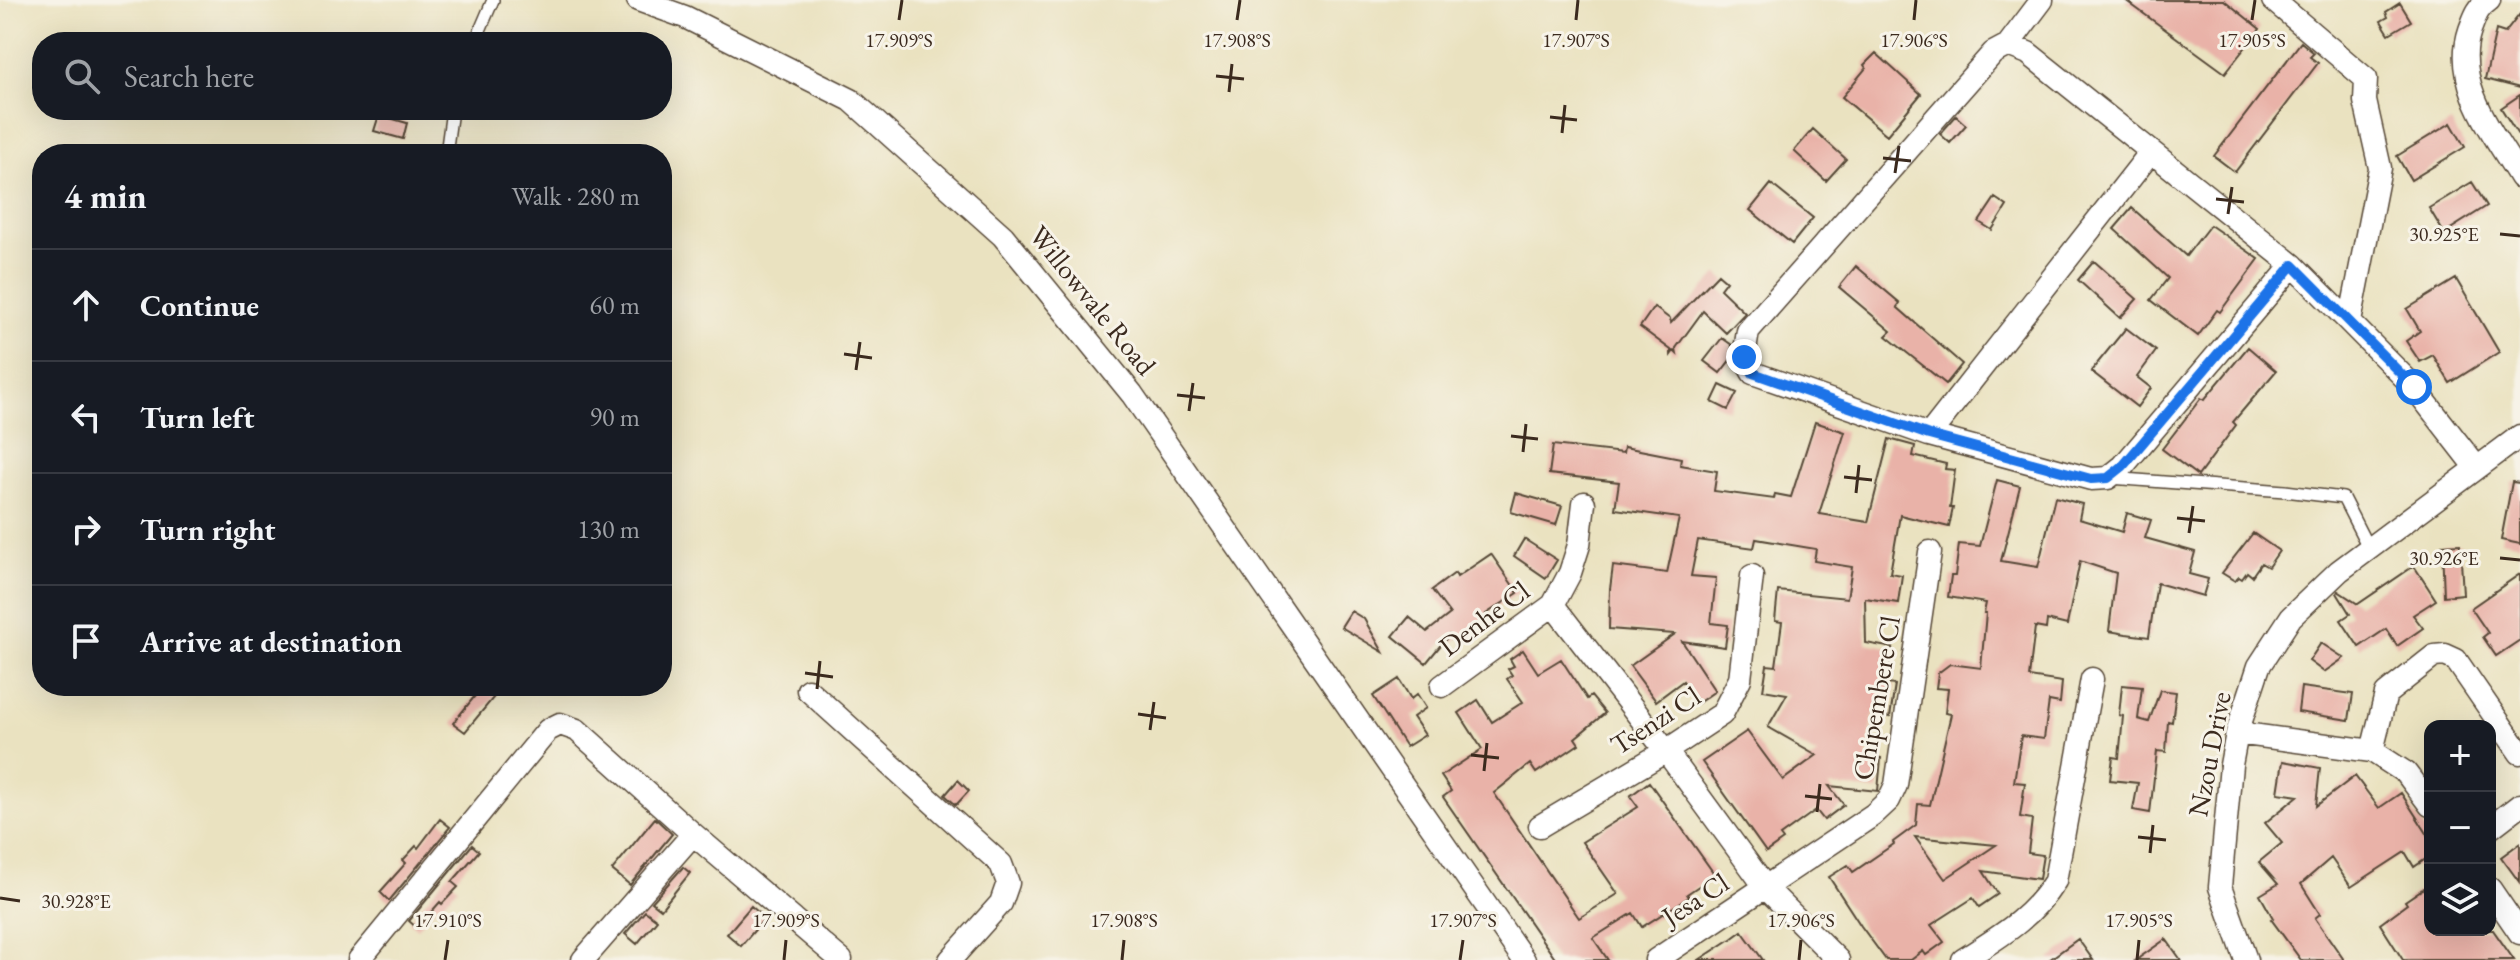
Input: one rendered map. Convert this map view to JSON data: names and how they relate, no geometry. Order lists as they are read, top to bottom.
{
  "streets": {
    "street": [
      "Willowvale Road",
      "Denhe Cl",
      "Chipembere Cl",
      "Tsenzi Cl",
      "Nzou Drive",
      "Jesa Cl"
    ]
  },
  "crossings": [
    ["Chipembere Cl", "Jesa Cl"]
  ],
  "page": {
    "search": "Search here",
    "heading": ["4 min", "Walk · 280 m"],
    "list": [
      ["Continue", "60 m"],
      ["Turn left", "90 m"],
      ["Turn right", "130 m"],
      "Arrive at destination"
    ],
    "map_buttons": ["+", "−"]
  },
  "coordinates": [
    "17.909°S",
    "17.908°S",
    "17.907°S",
    "17.906°S",
    "17.905°S",
    "30.925°E",
    "30.926°E",
    "30.928°E",
    "17.910°S"
  ]
}
